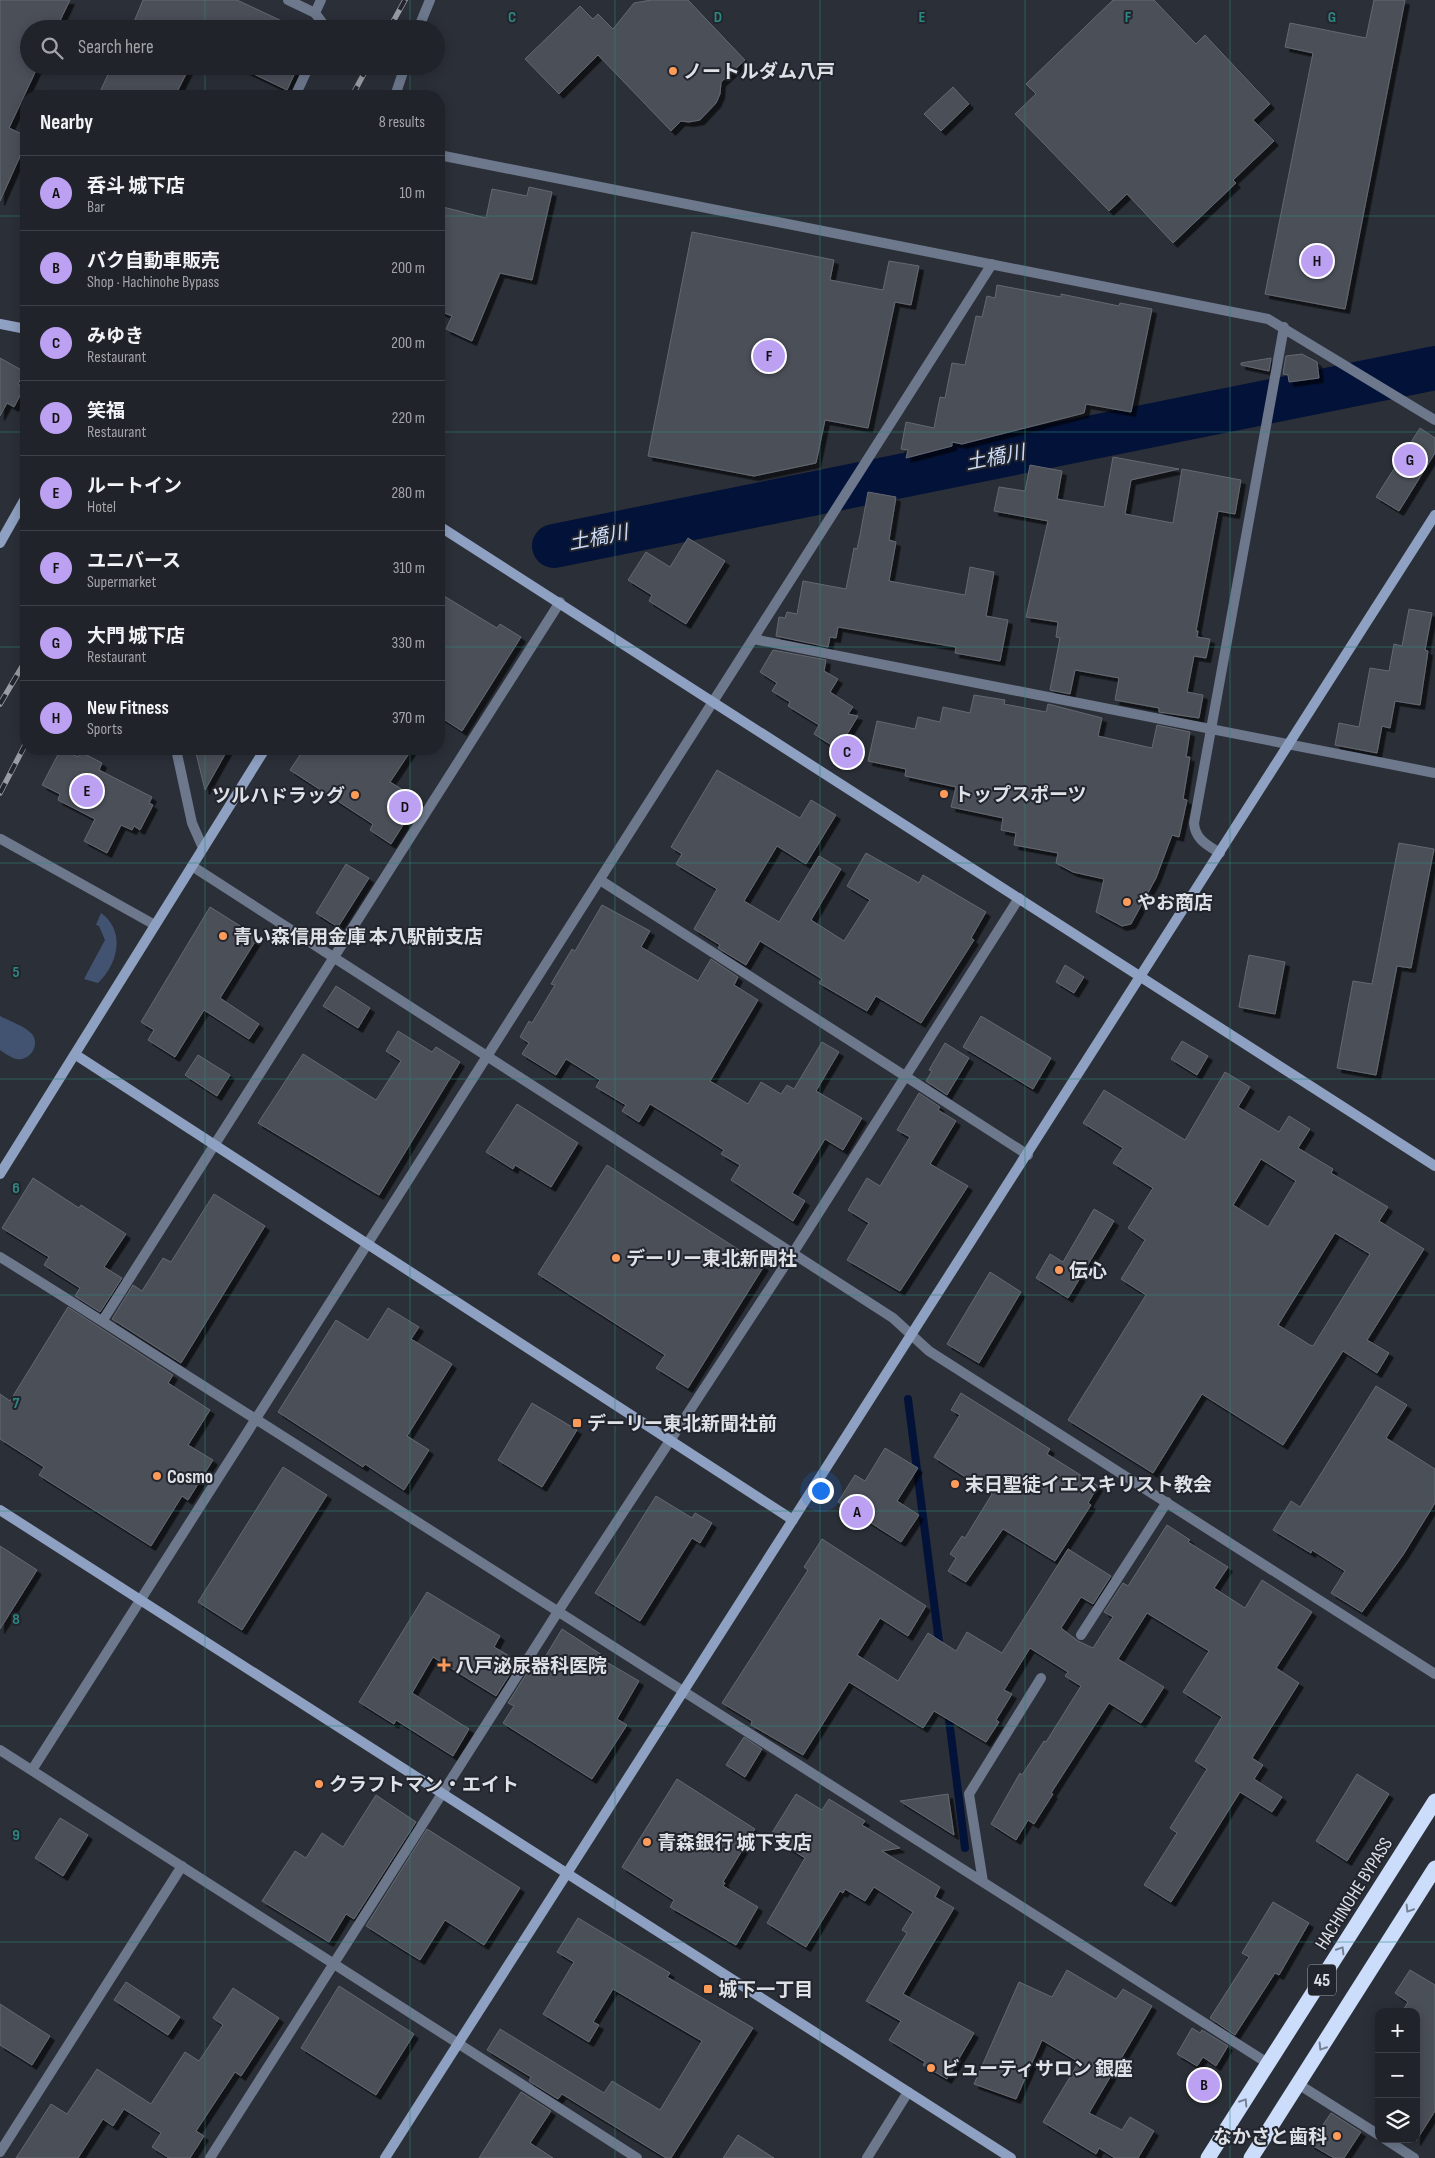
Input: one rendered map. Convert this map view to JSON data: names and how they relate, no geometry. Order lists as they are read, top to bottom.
{
  "streets": {
    "highway": ["HACHINOHE BYPASS", "45"]
  },
  "water": ["土橋川"],
  "places": {
    "other": [
      "ノートルダム八戸",
      "トップスポーツ",
      "ツルハドラッグ",
      "やお商店",
      "青い森信用金庫 本八駅前支店",
      "デーリー東北新聞社",
      "伝心",
      "Cosmo",
      "末日聖徒イエスキリスト教会",
      "クラフトマン・エイト",
      "青森銀行 城下支店",
      "ビューティサロン 銀座",
      "なかさと歯科"
    ],
    "transit": ["デーリー東北新聞社前", "城下一丁目"],
    "health": ["八戸泌尿器科医院"]
  },
  "page": {
    "search": "Search here",
    "heading": ["Nearby", "8 results"],
    "list": [
      {
        "mark": "A",
        "name": "呑斗 城下店",
        "note": "Bar",
        "value": "10 m"
      },
      {
        "mark": "B",
        "name": "バク自動車販売",
        "note": "Shop · Hachinohe Bypass",
        "value": "200 m"
      },
      {
        "mark": "C",
        "name": "みゆき",
        "note": "Restaurant",
        "value": "200 m"
      },
      {
        "mark": "D",
        "name": "笑福",
        "note": "Restaurant",
        "value": "220 m"
      },
      {
        "mark": "E",
        "name": "ルートイン",
        "note": "Hotel",
        "value": "280 m"
      },
      {
        "mark": "F",
        "name": "ユニバース",
        "note": "Supermarket",
        "value": "310 m"
      },
      {
        "mark": "G",
        "name": "大門 城下店",
        "note": "Restaurant",
        "value": "330 m"
      },
      {
        "mark": "H",
        "name": "New Fitness",
        "note": "Sports",
        "value": "370 m"
      }
    ],
    "pins": [
      "H",
      "F",
      "G",
      "C",
      "E",
      "D",
      "A",
      "B"
    ],
    "map_buttons": ["+", "−"]
  },
  "grid": {
    "columns": [
      "C",
      "D",
      "E",
      "F",
      "G"
    ],
    "rows": [
      "5",
      "6",
      "7",
      "8",
      "9"
    ]
  }
}
